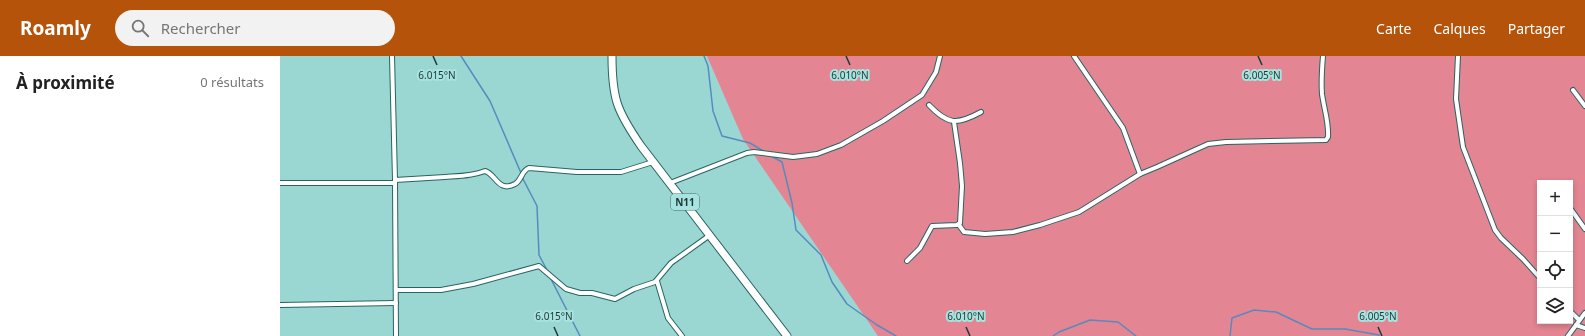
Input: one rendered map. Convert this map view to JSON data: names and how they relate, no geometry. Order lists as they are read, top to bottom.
{
  "streets": {
    "highway": ["N11"]
  },
  "page": {
    "header": "Roamly",
    "search": "Rechercher",
    "nav": ["Carte", "Calques", "Partager"],
    "heading": ["À proximité", "0 résultats"],
    "map_buttons": ["+", "−"]
  },
  "coordinates": ["6.010°N", "6.015°N", "6.005°N"]
}
